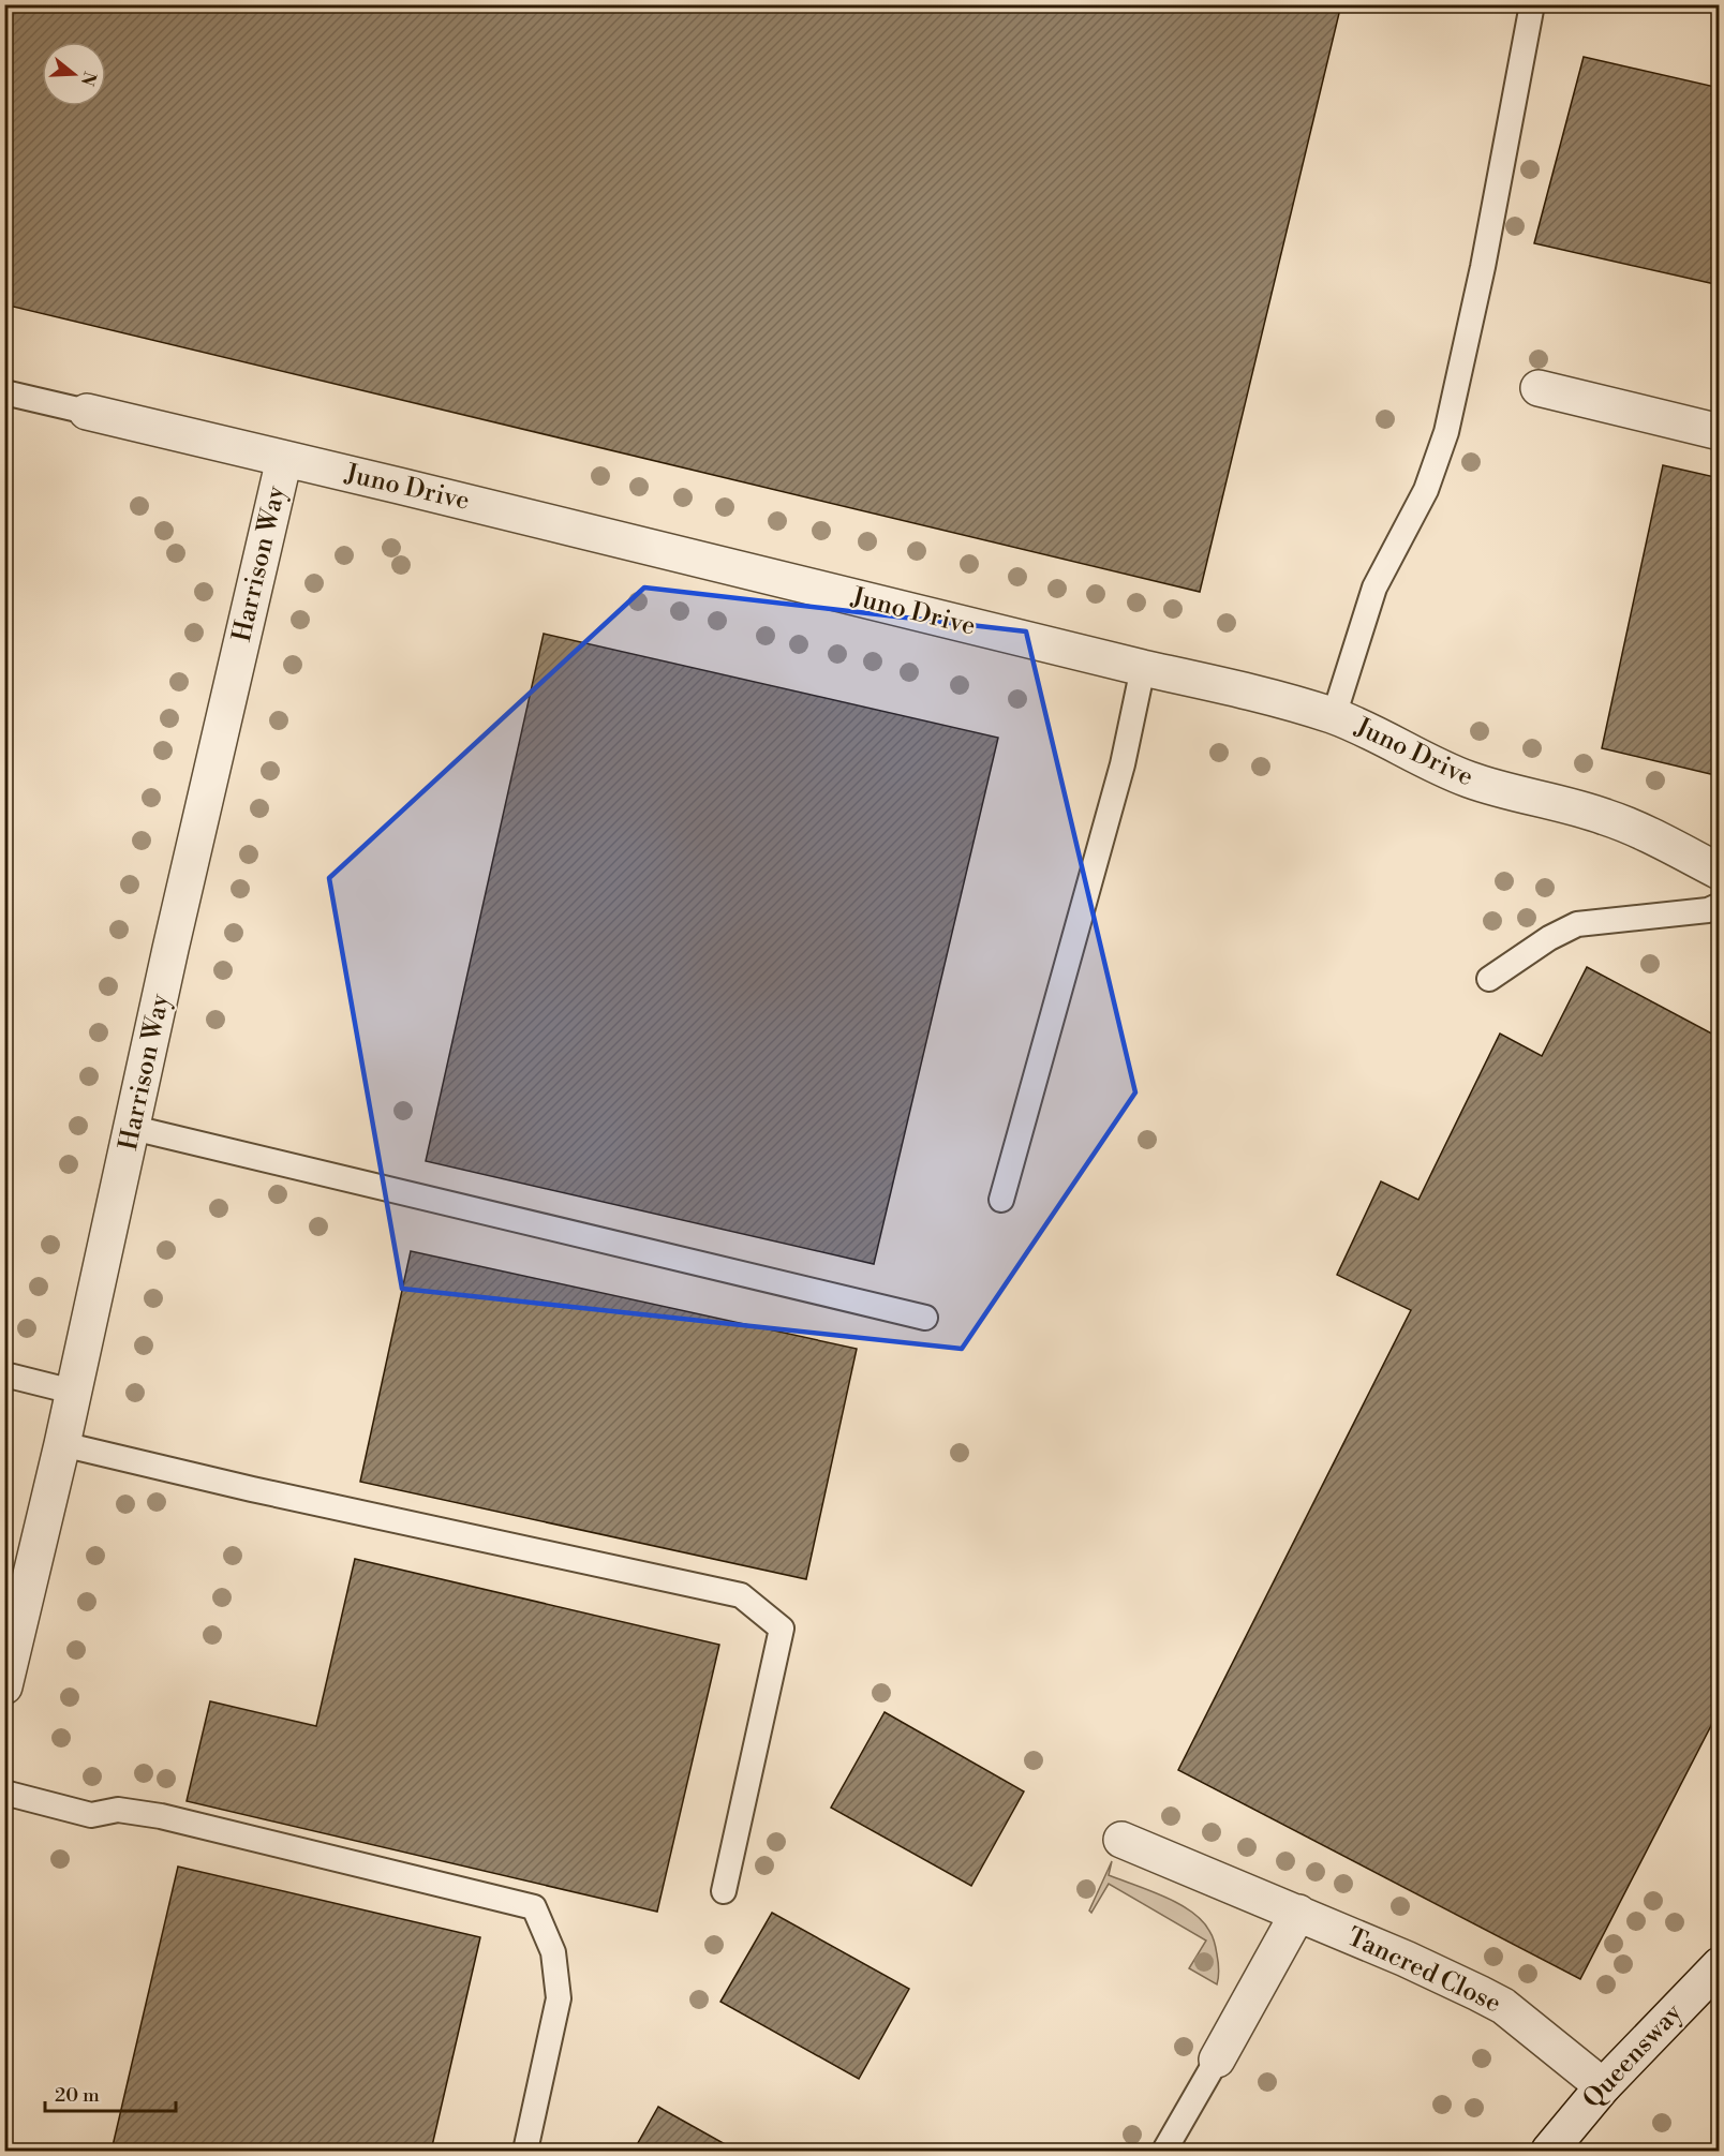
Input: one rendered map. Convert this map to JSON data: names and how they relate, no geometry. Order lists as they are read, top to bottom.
{
  "streets": {
    "street": [
      "Juno Drive",
      "Harrison Way",
      "Tancred Close",
      "Queensway"
    ]
  },
  "crossings": [
    ["Juno Drive", "Harrison Way"],
    ["Tancred Close", "Queensway"]
  ],
  "scale_bar": "20 m",
  "north": "right"
}
